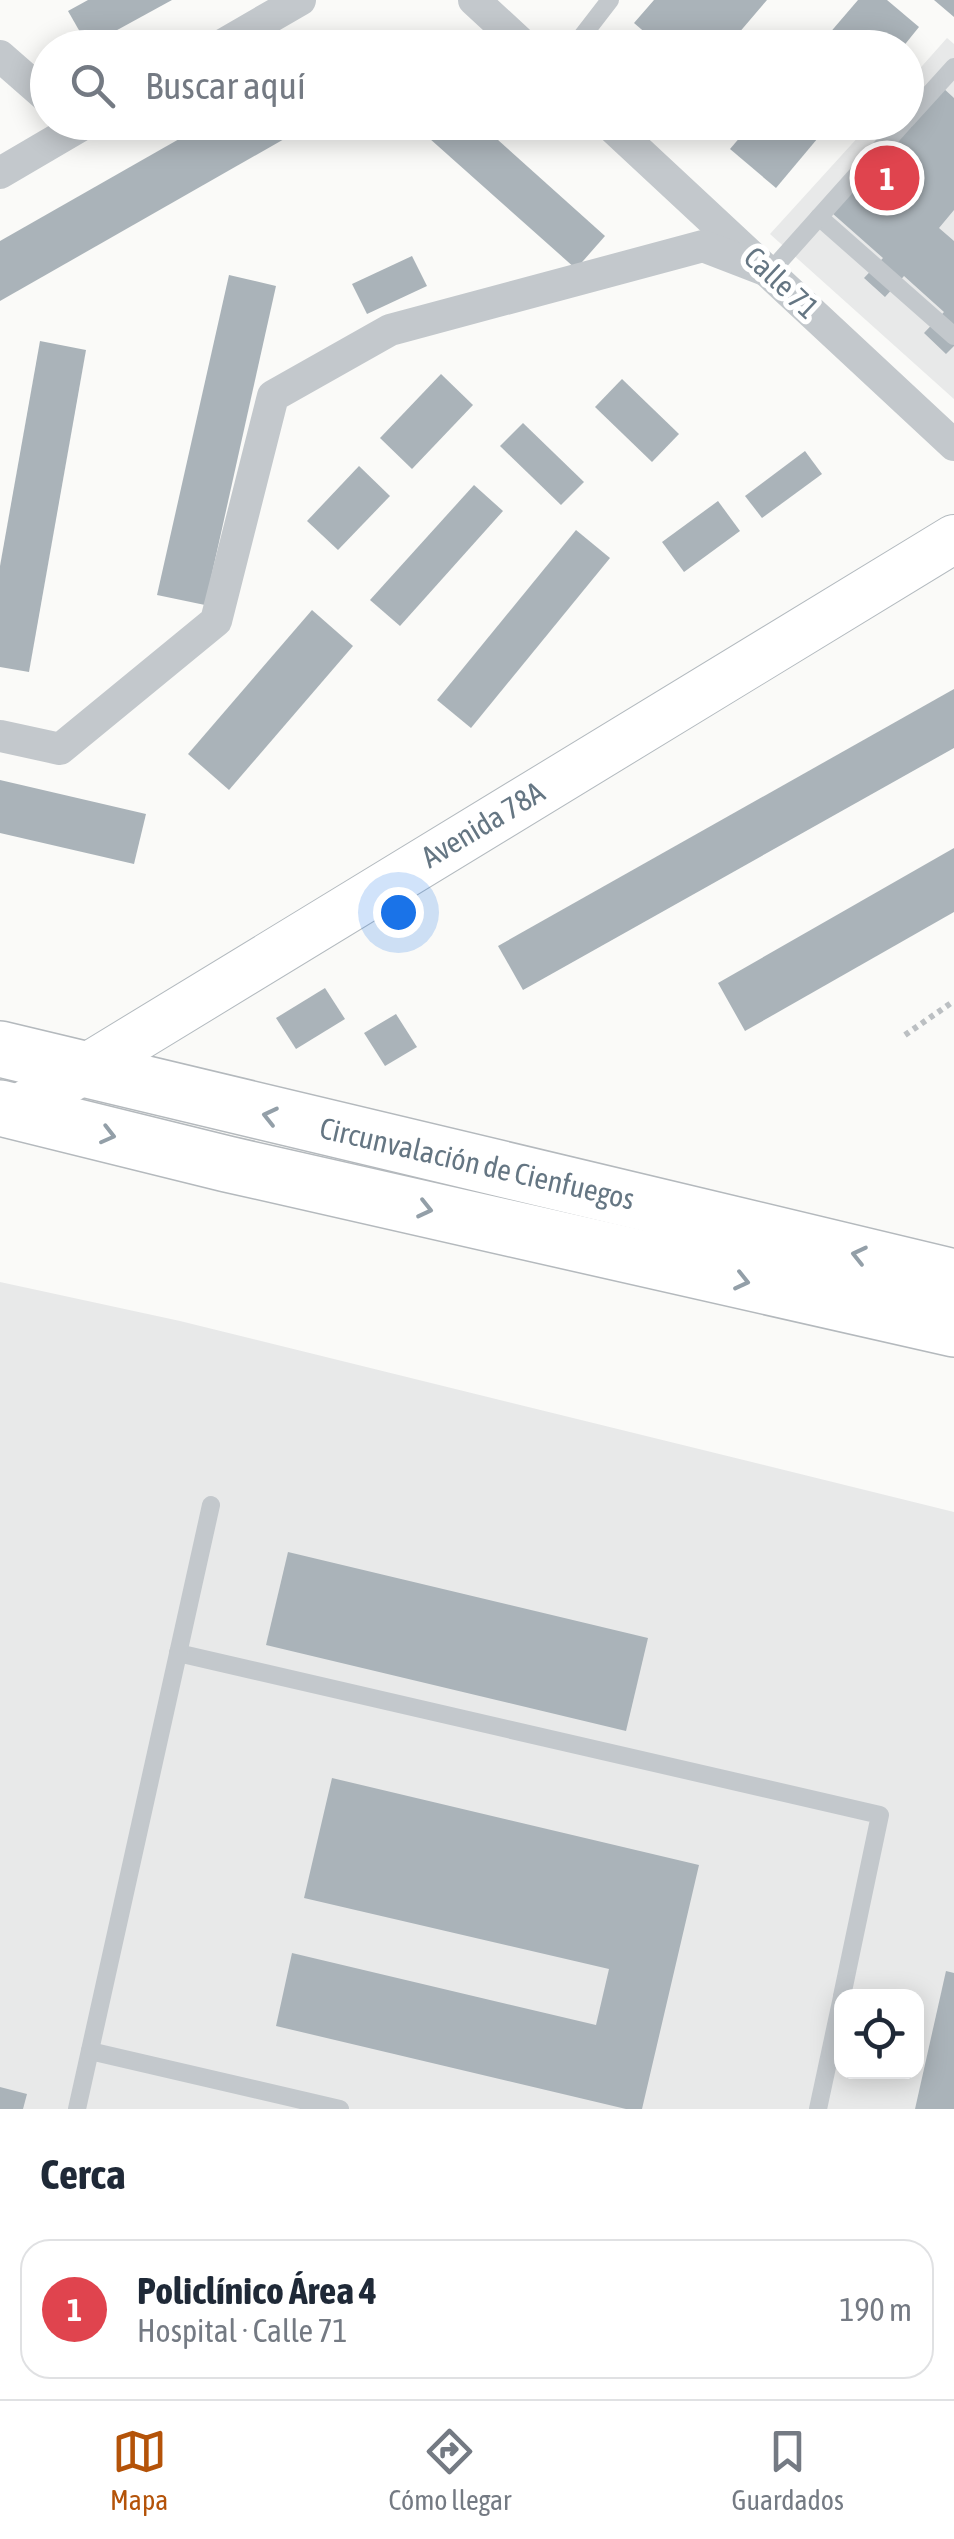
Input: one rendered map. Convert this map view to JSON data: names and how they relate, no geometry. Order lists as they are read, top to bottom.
{
  "streets": {
    "highway": ["Circunvalación de Cienfuegos"],
    "street": ["Calle 71", "Avenida 78A"]
  },
  "crossings": [
    ["Avenida 78A", "Circunvalación de Cienfuegos"]
  ],
  "page": {
    "search": "Buscar aquí",
    "pins": "1",
    "heading": "Cerca",
    "list": [
      {
        "mark": "1",
        "name": "Policlínico Área 4",
        "note": "Hospital · Calle 71",
        "value": "190 m"
      }
    ],
    "nav": ["Mapa", "Cómo llegar", "Guardados"]
  }
}
